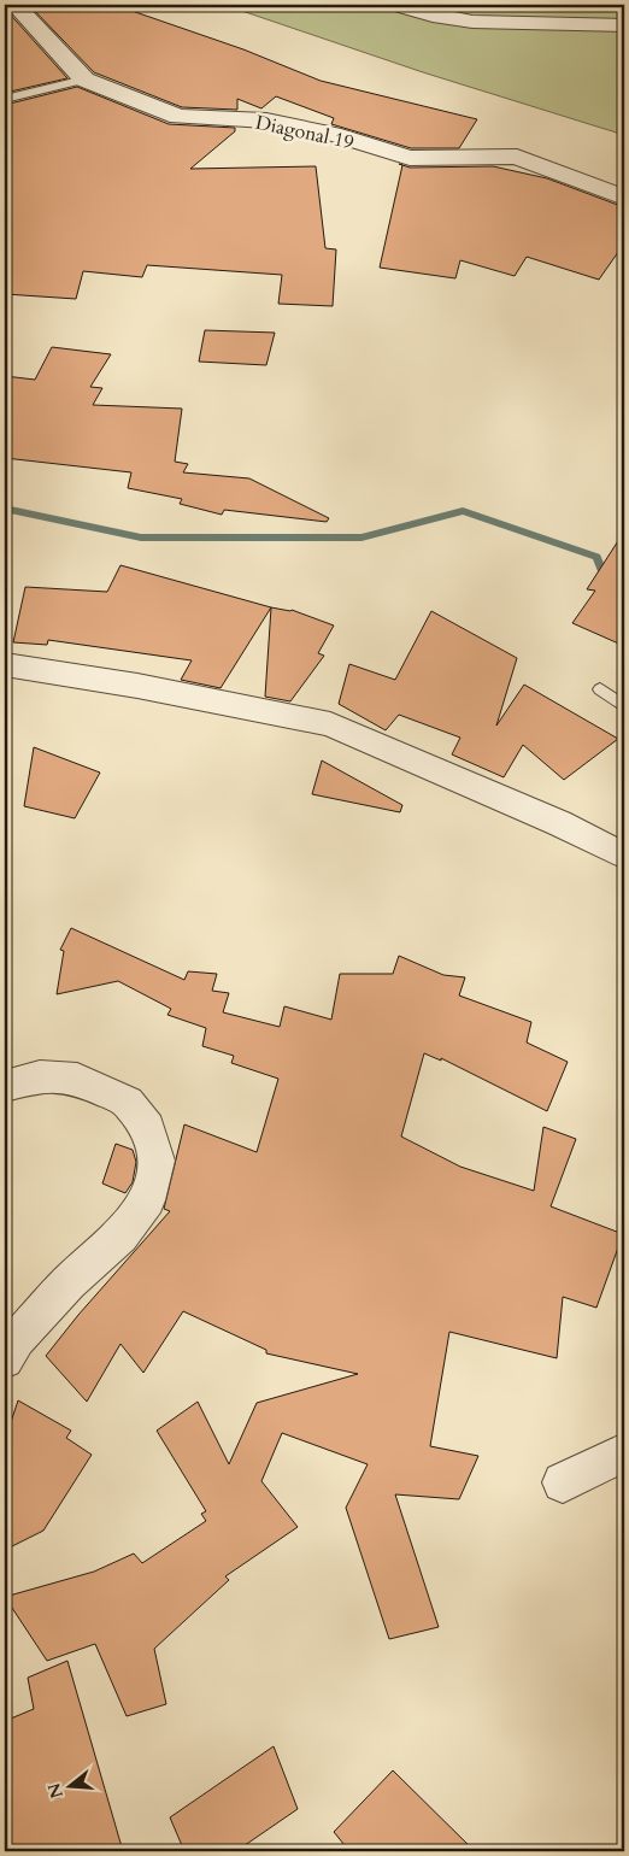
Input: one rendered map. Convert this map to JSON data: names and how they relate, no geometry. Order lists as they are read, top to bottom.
{
  "streets": {
    "street": ["Diagonal 19"]
  },
  "north": "left"
}
